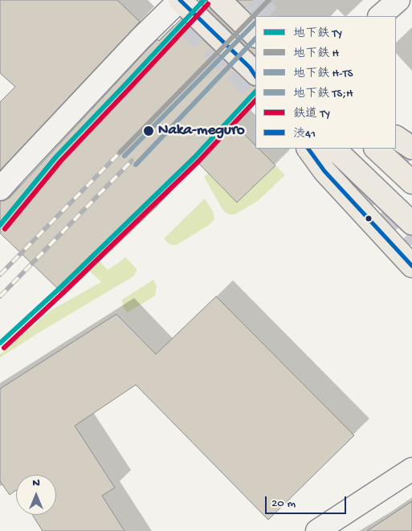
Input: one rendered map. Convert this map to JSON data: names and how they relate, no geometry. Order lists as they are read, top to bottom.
{
  "places": ["Naka-meguro"],
  "lines": [
    "metro line TY",
    "metro line H",
    "transit line 渋41",
    "rail line TY",
    "metro line H-TS",
    "metro line TS;H"
  ],
  "legend": [
    "地下鉄 TY",
    "地下鉄 H",
    "地下鉄 H-TS",
    "地下鉄 TS;H",
    "鉄道 TY",
    "渋41"
  ],
  "scale_bar": "20 m",
  "north": "top"
}
